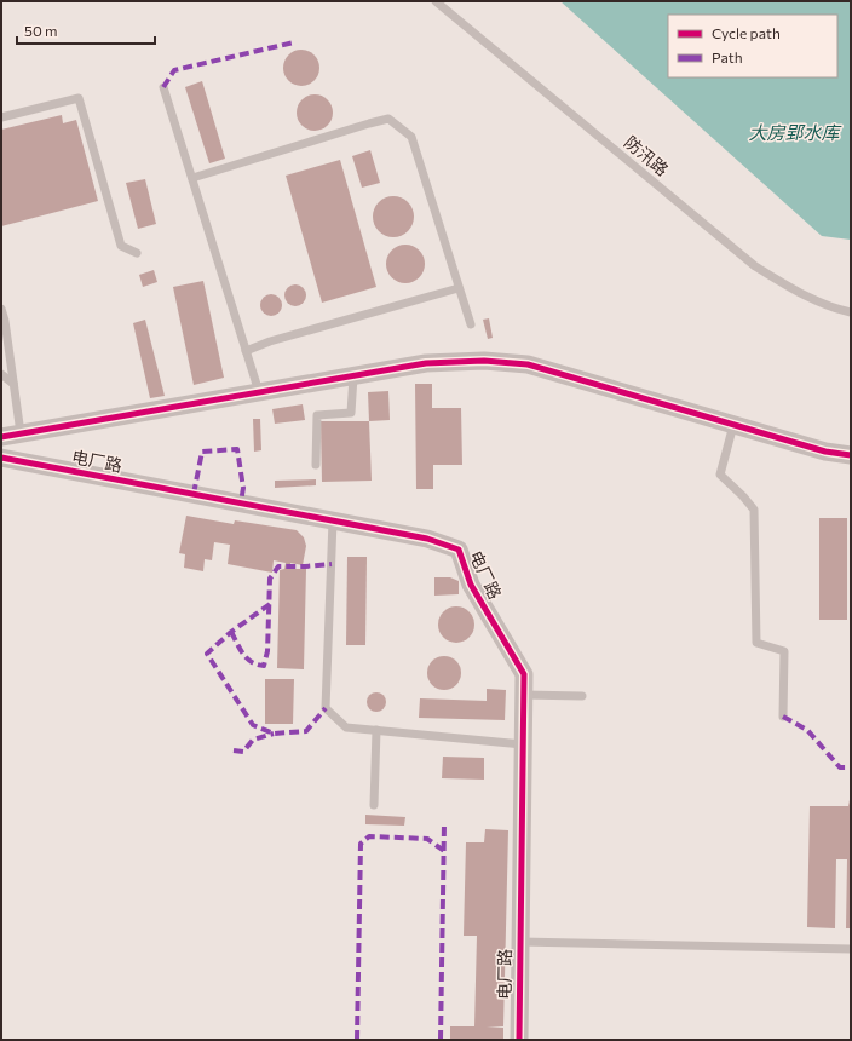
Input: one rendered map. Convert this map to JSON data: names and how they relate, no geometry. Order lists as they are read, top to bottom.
{
  "streets": {
    "street": ["电厂路"],
    "lane": ["防汛路"]
  },
  "water": ["大房郢水库"],
  "legend": ["Cycle path", "Path"],
  "scale_bar": "50 m"
}
